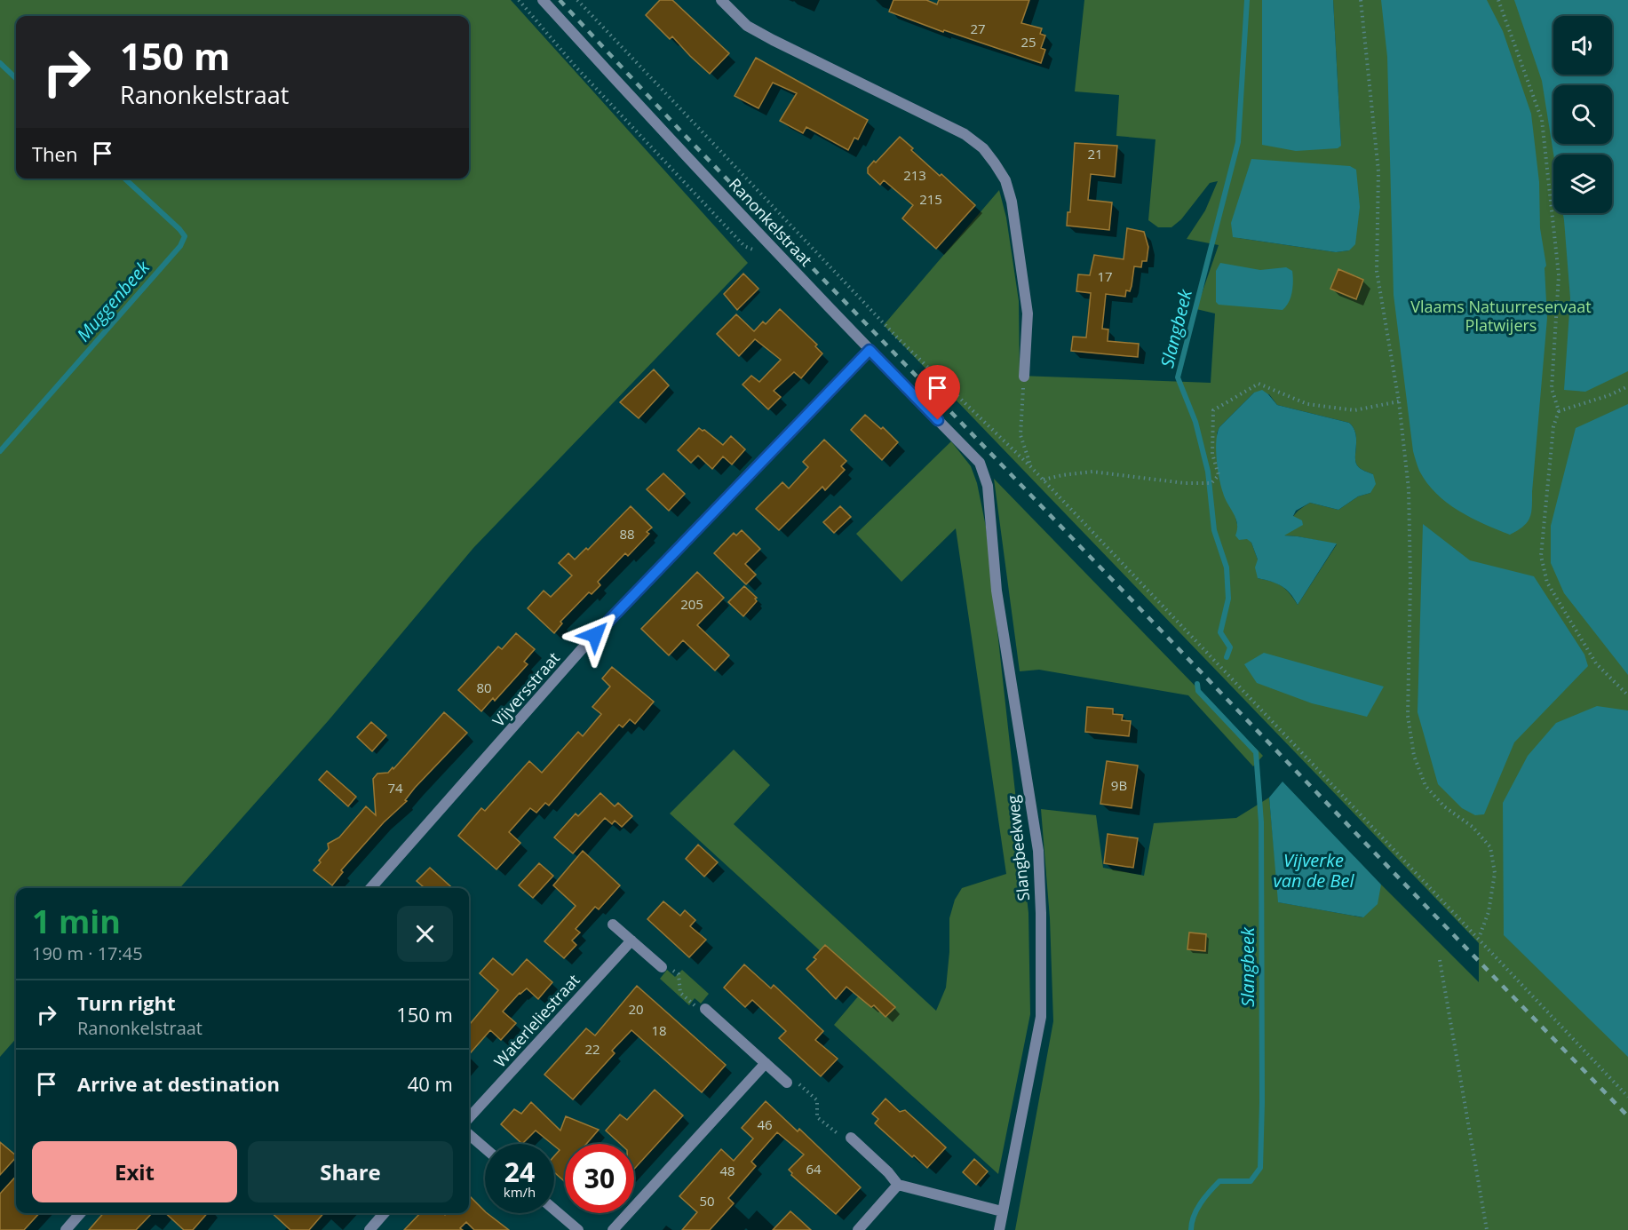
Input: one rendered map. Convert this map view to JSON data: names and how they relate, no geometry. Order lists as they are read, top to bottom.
{
  "streets": {
    "street": [
      "Ranonkelstraat",
      "Vijversstraat",
      "Slangbeekweg",
      "Waterleliestraat"
    ]
  },
  "crossings": [
    ["Ranonkelstraat", "Vijversstraat"],
    ["Ranonkelstraat", "Slangbeekweg"]
  ],
  "water": ["Muggenbeek", "Slangbeek", "Vijverke van de Bel"],
  "parks": ["Vlaams Natuurreservaat Platwijers"],
  "house_numbers": [
    "27",
    "25",
    "21",
    "213",
    "215",
    "17",
    "88",
    "205",
    "80",
    "9B",
    "74",
    "20",
    "18",
    "22",
    "46",
    "64",
    "48",
    "50"
  ],
  "page": {
    "turn": ["150 m", "Ranonkelstraat"],
    "then": "Then",
    "heading": ["1 min", "190 m · 17:45"],
    "list": [
      {
        "name": "Turn right",
        "note": "Ranonkelstraat",
        "value": "150 m"
      },
      {
        "name": "Arrive at destination",
        "value": "40 m"
      }
    ],
    "buttons": ["Exit", "Share"],
    "speed": "24 km/h",
    "limit": "30"
  }
}
